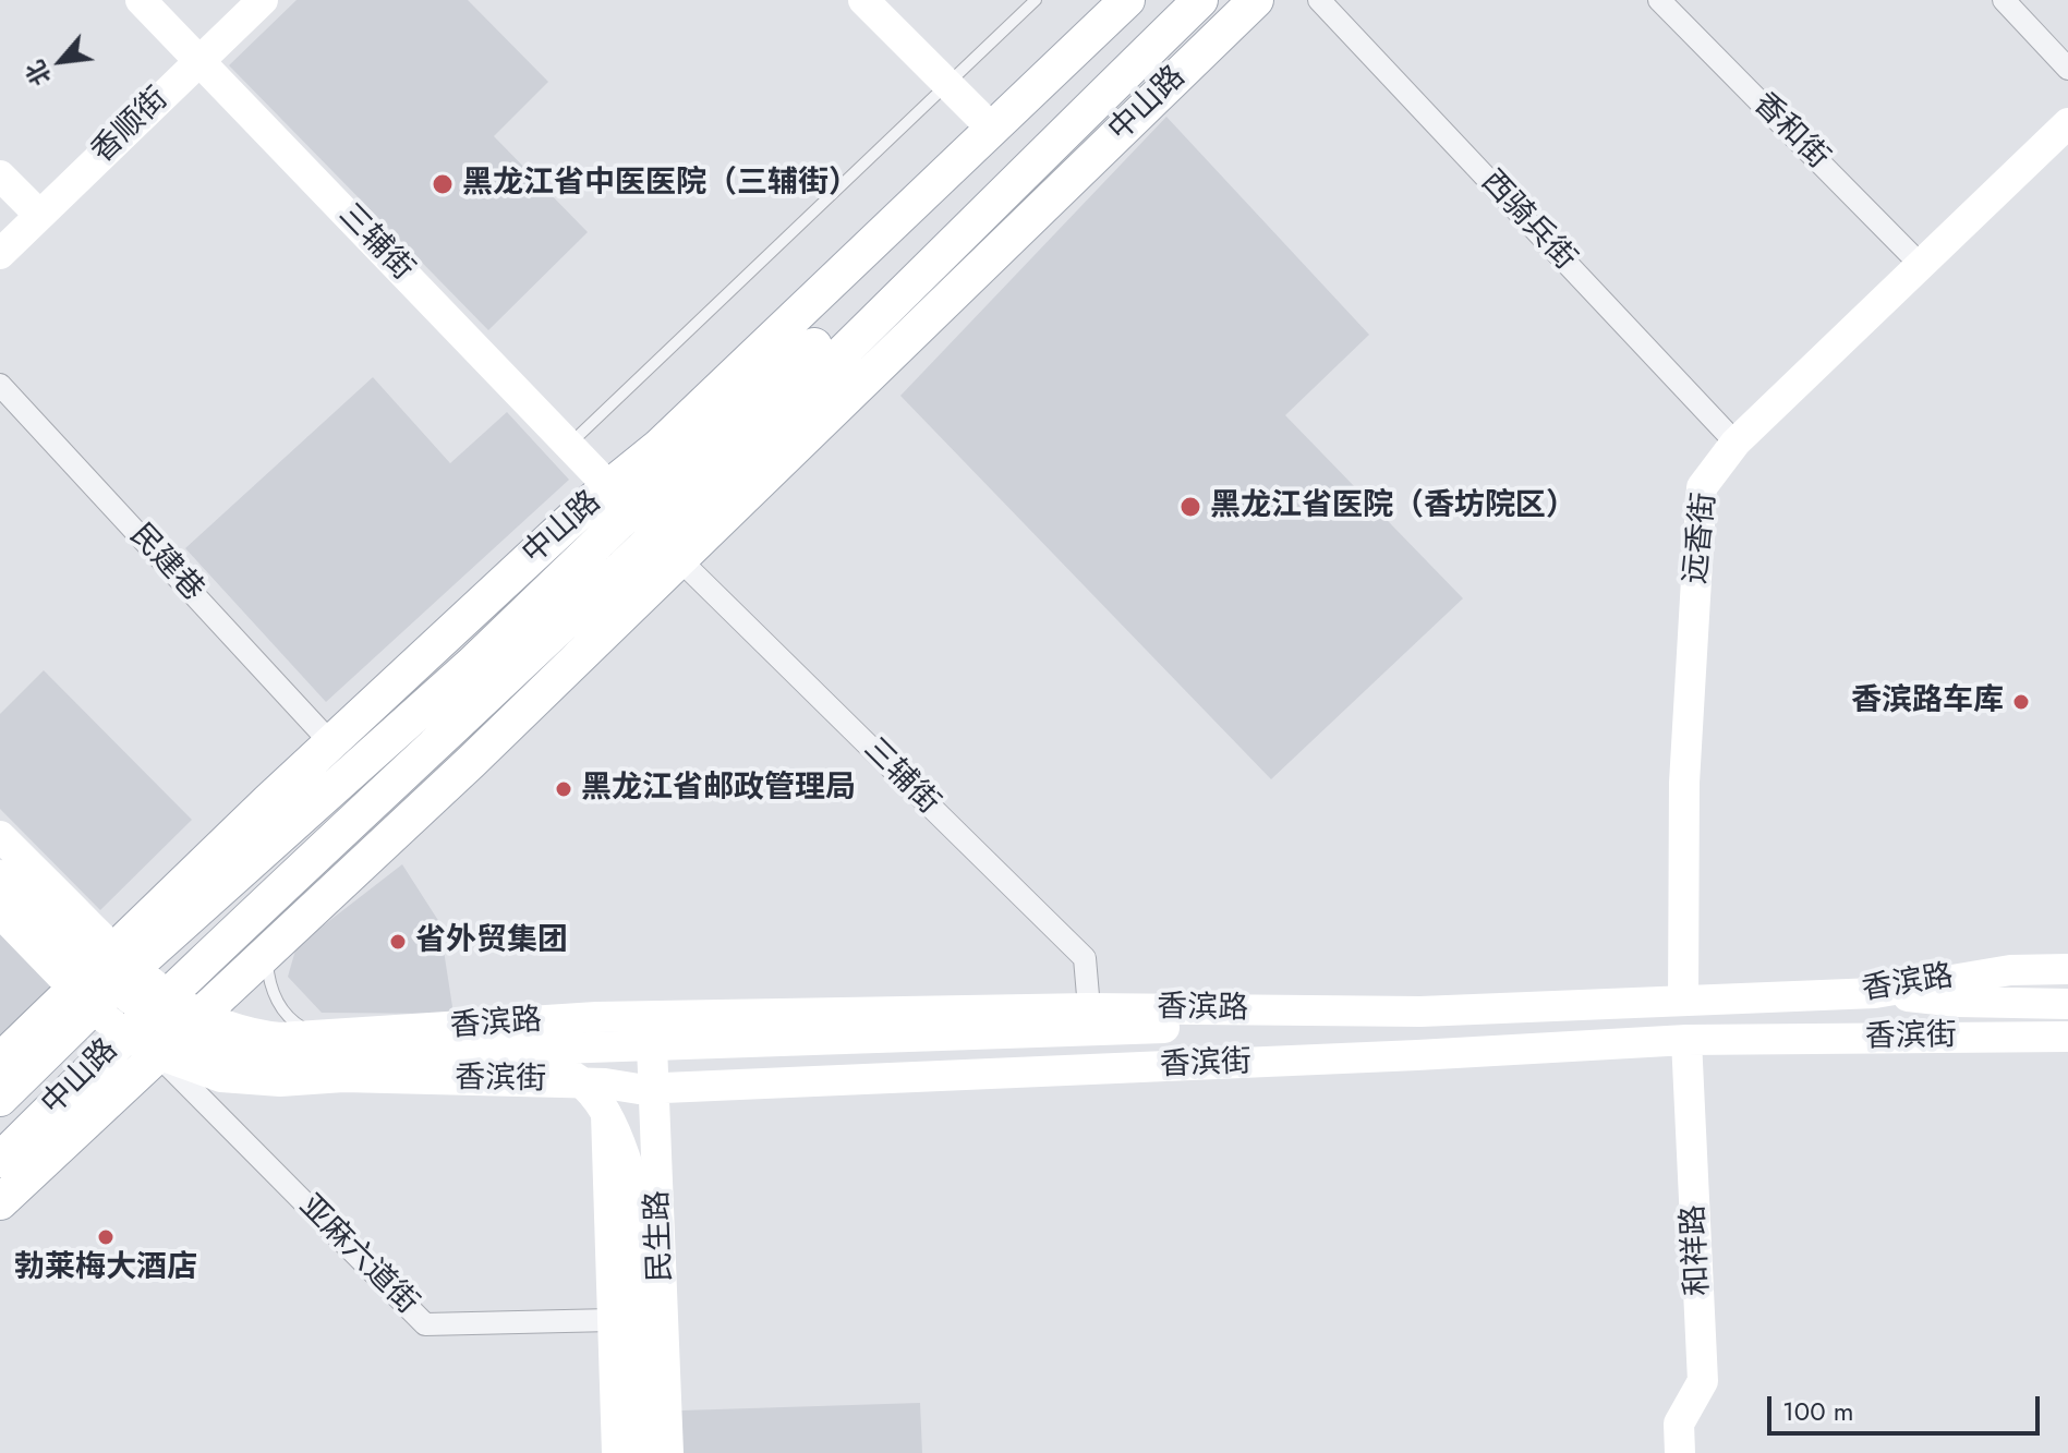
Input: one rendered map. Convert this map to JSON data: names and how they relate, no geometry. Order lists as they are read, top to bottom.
{
  "streets": {
    "main road": ["中山路"],
    "street": [
      "香顺街",
      "香和街",
      "西骑兵街",
      "三辅街",
      "远香街",
      "民建巷",
      "香滨路",
      "香滨街",
      "民生路",
      "和祥路",
      "亚麻六道街"
    ]
  },
  "crossings": [
    ["中山路", "三辅街"],
    ["中山路", "民建巷"],
    ["中山路", "香滨路"],
    ["中山路", "香滨街"],
    ["香顺街", "三辅街"],
    ["香和街", "远香街"],
    ["西骑兵街", "远香街"],
    ["三辅街", "香滨路"],
    ["远香街", "香滨路"],
    ["香滨路", "民生路"],
    ["香滨街", "民生路"],
    ["香滨街", "和祥路"],
    ["香滨街", "亚麻六道街"],
    ["民生路", "亚麻六道街"]
  ],
  "places": [
    "黑龙江省中医医院（三辅街）",
    "黑龙江省医院（香坊院区）",
    "香滨路车库",
    "黑龙江省邮政管理局",
    "省外贸集团",
    "勃莱梅大酒店"
  ],
  "scale_bar": "100 m",
  "north": "bottom left"
}
